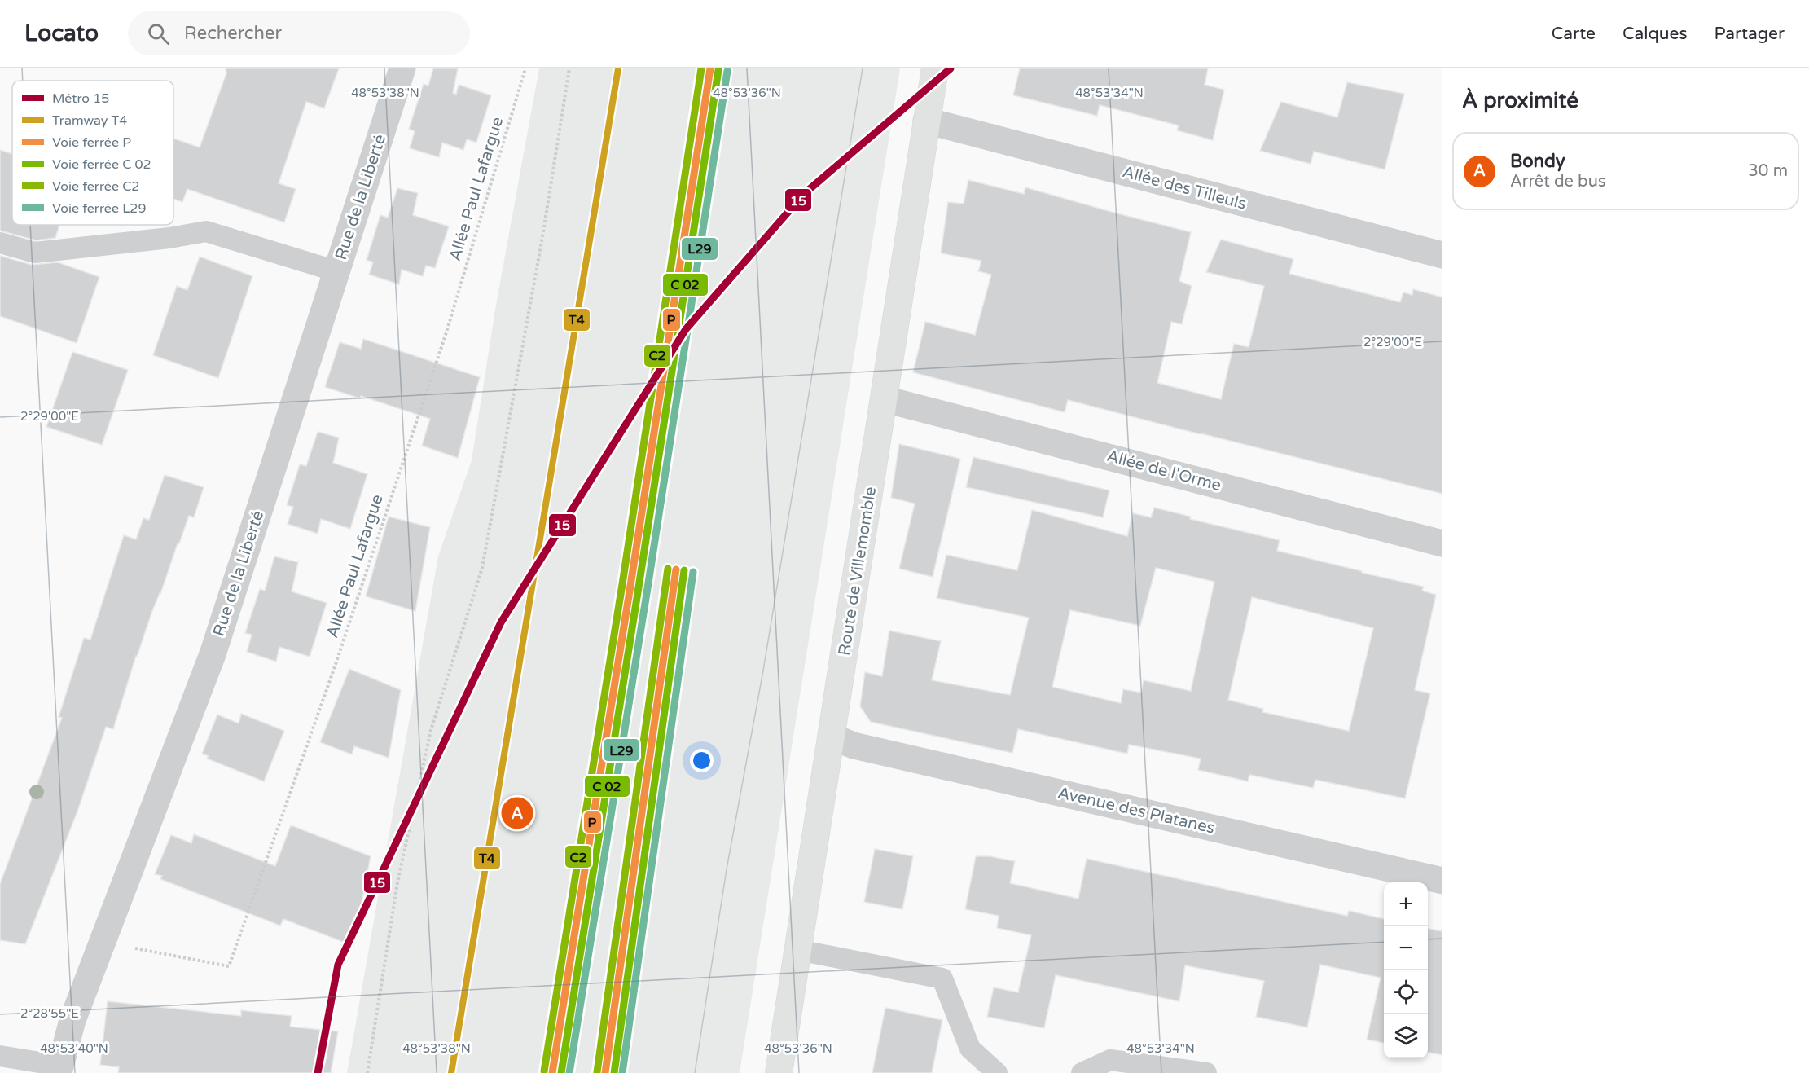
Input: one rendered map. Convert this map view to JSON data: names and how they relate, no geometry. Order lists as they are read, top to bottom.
{
  "streets": {
    "street": [
      "Allée des Tilleuls",
      "Rue de la Liberté",
      "Allée de l'Orme",
      "Route de Villemomble",
      "Avenue des Platanes"
    ],
    "path": ["Allée Paul Lafargue"]
  },
  "crossings": [
    ["Allée des Tilleuls", "Route de Villemomble"],
    ["Allée de l'Orme", "Route de Villemomble"],
    ["Route de Villemomble", "Avenue des Platanes"]
  ],
  "lines": [
    "metro line 15",
    "tram line T4",
    "rail line P",
    "rail line C2",
    "rail line L29"
  ],
  "legend": [
    "Métro 15",
    "Tramway T4",
    "Voie ferrée P",
    "Voie ferrée C 02",
    "Voie ferrée C2",
    "Voie ferrée L29"
  ],
  "page": {
    "header": "Locato",
    "search": "Rechercher",
    "nav": ["Carte", "Calques", "Partager"],
    "heading": "À proximité",
    "list": [
      {
        "mark": "A",
        "name": "Bondy",
        "note": "Arrêt de bus",
        "value": "30 m"
      }
    ],
    "pins": "A",
    "map_buttons": ["+", "−"]
  },
  "coordinates": [
    "48°53'38\"N",
    "48°53'36\"N",
    "48°53'34\"N",
    "2°29'00\"E",
    "2°28'55\"E",
    "48°53'40\"N"
  ]
}
